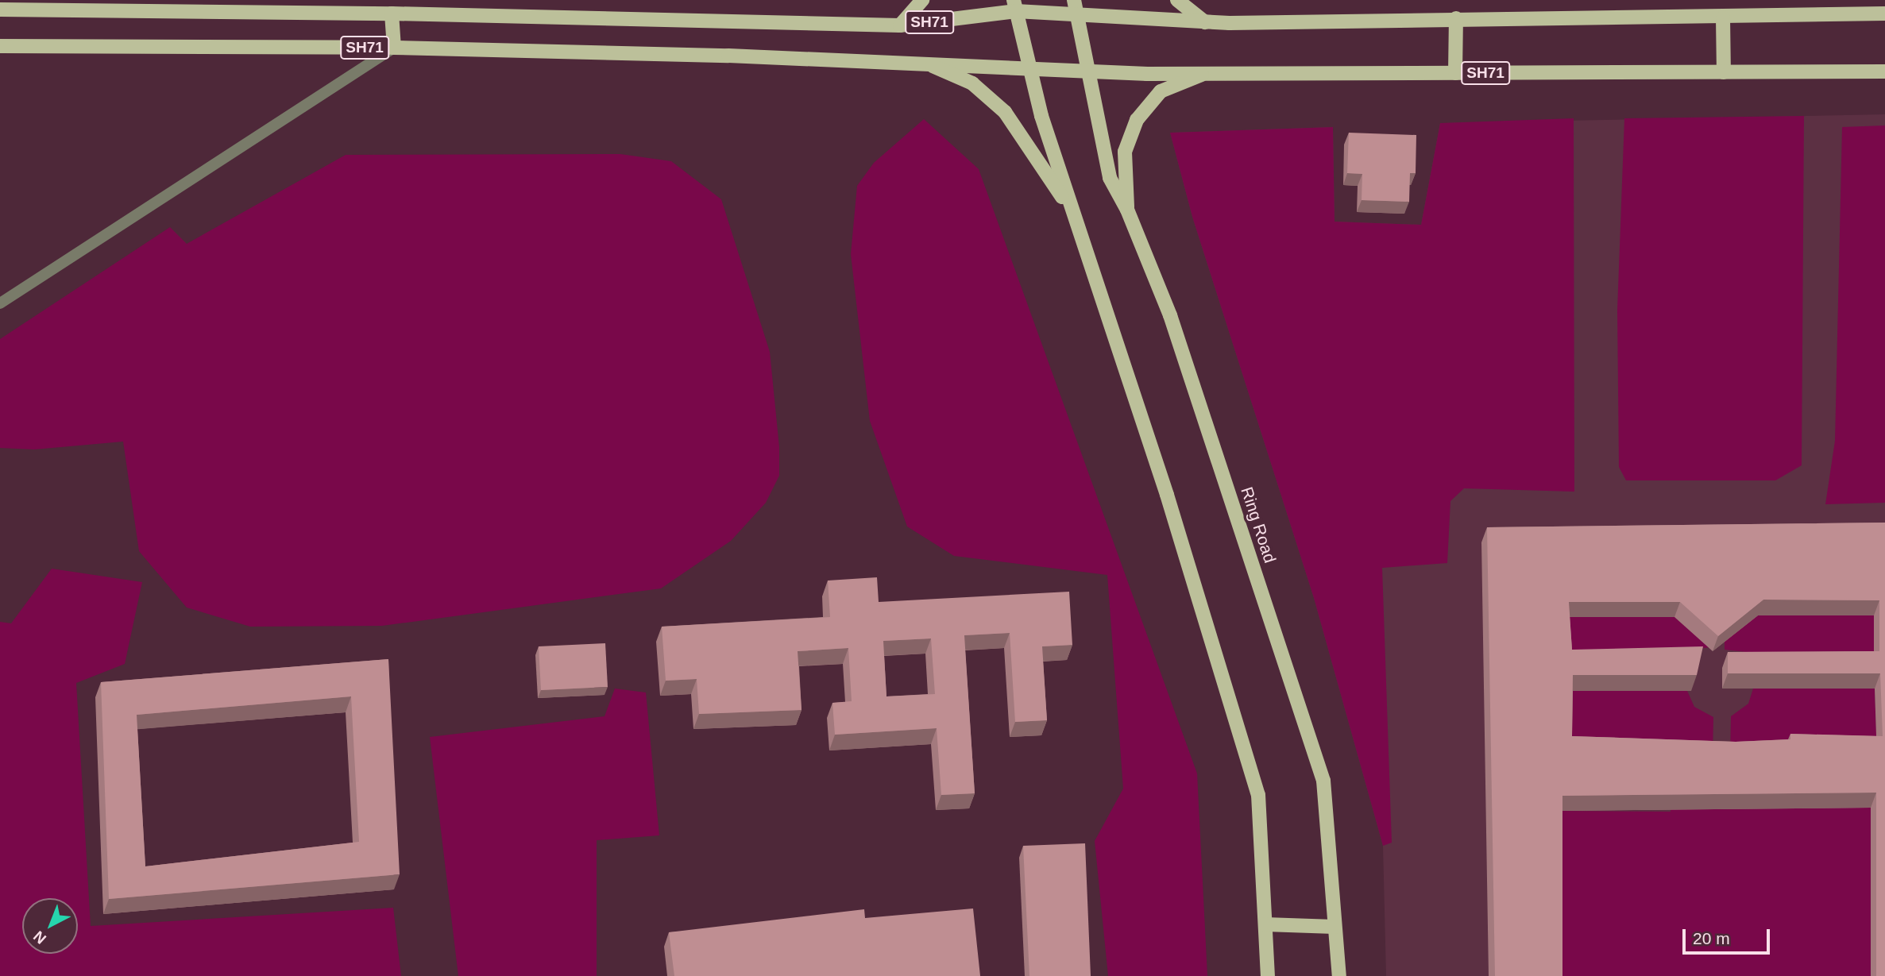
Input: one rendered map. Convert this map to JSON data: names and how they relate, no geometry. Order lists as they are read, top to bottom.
{
  "streets": {
    "main road": ["SH71", "Ring Road"]
  },
  "crossings": [
    ["SH71", "Ring Road"]
  ],
  "scale_bar": "20 m",
  "north": "bottom left"
}
